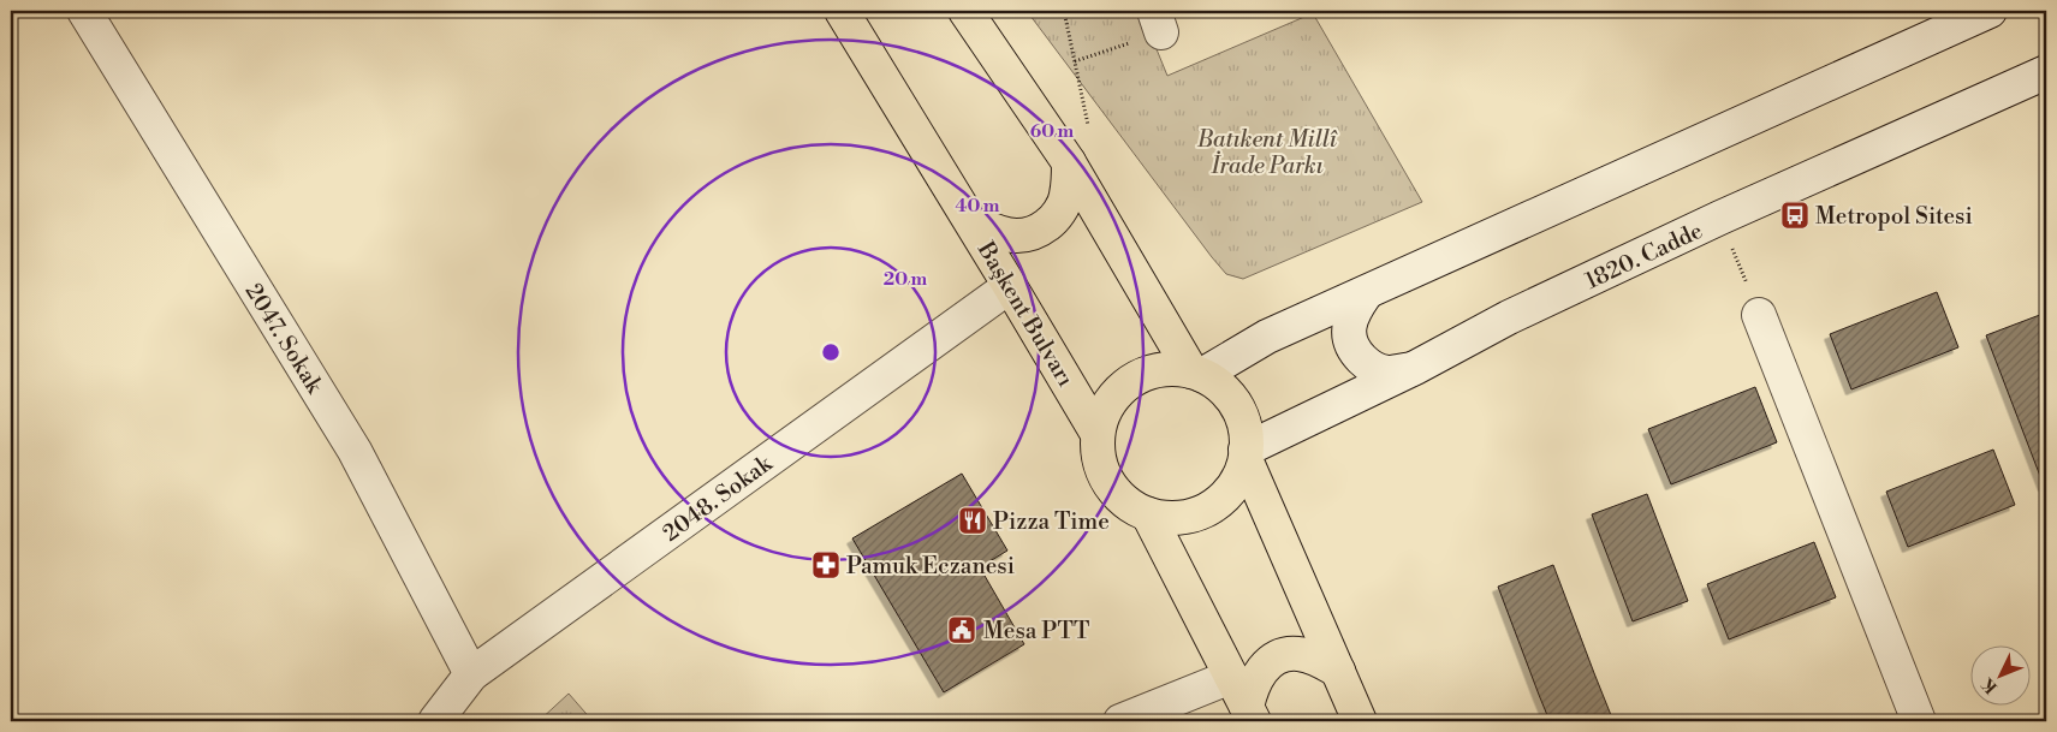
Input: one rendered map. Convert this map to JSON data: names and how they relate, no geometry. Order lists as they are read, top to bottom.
{
  "streets": {
    "main road": ["Başkent Bulvarı"],
    "street": ["1820. Cadde", "2047. Sokak", "2048. Sokak"]
  },
  "crossings": [
    ["1820. Cadde", "Başkent Bulvarı"],
    ["Başkent Bulvarı", "2048. Sokak"],
    ["2047. Sokak", "2048. Sokak"]
  ],
  "parks": ["Batıkent Millî İrade Parkı"],
  "places": {
    "bus stop": ["Metropol Sitesi"],
    "restaurant": ["Pizza Time"],
    "pharmacy": ["Pamuk Eczanesi"],
    "public building": ["Mesa PTT"]
  },
  "north": "bottom left",
  "rings": ["60 m", "40 m", "20 m"]
}
